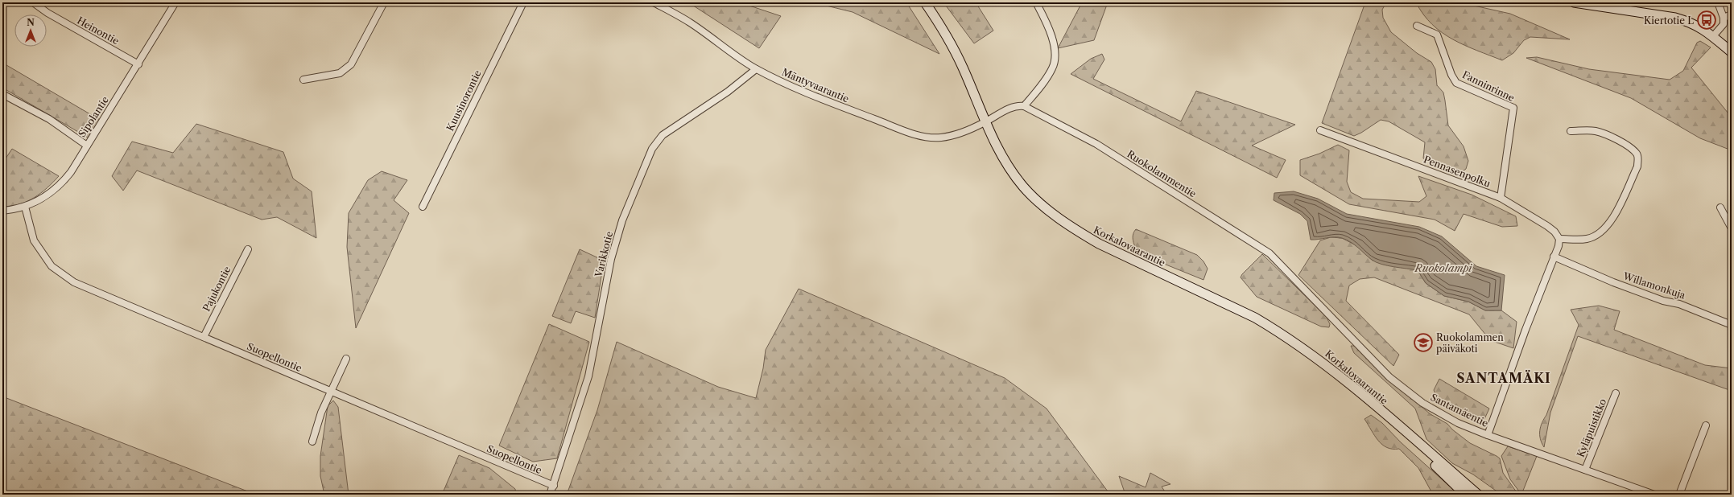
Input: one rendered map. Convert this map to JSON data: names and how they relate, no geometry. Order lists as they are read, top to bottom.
{
  "streets": {
    "street": [
      "Heinontie",
      "Mäntyvaarantie",
      "Fanninrinne",
      "Kuusinorontie",
      "Sipolantie",
      "Pennasenpolku",
      "Ruokolammentie",
      "Korkalovaarantie",
      "Varikkotie",
      "Willamonkuja",
      "Pajukontie",
      "Suopellontie",
      "Santamäentie",
      "Kyläpuistikko"
    ]
  },
  "crossings": [
    ["Heinontie", "Sipolantie"],
    ["Mäntyvaarantie", "Ruokolammentie"],
    ["Mäntyvaarantie", "Korkalovaarantie"],
    ["Mäntyvaarantie", "Varikkotie"],
    ["Fanninrinne", "Pennasenpolku"],
    ["Sipolantie", "Suopellontie"],
    ["Ruokolammentie", "Santamäentie"],
    ["Varikkotie", "Suopellontie"],
    ["Pajukontie", "Suopellontie"],
    ["Santamäentie", "Kyläpuistikko"]
  ],
  "districts": ["SANTAMÄKI"],
  "water": ["Ruokolampi"],
  "places": {
    "bus stop": ["Kiertotie L"],
    "school or university": ["Ruokolammen päiväkoti"]
  },
  "north": "top"
}
